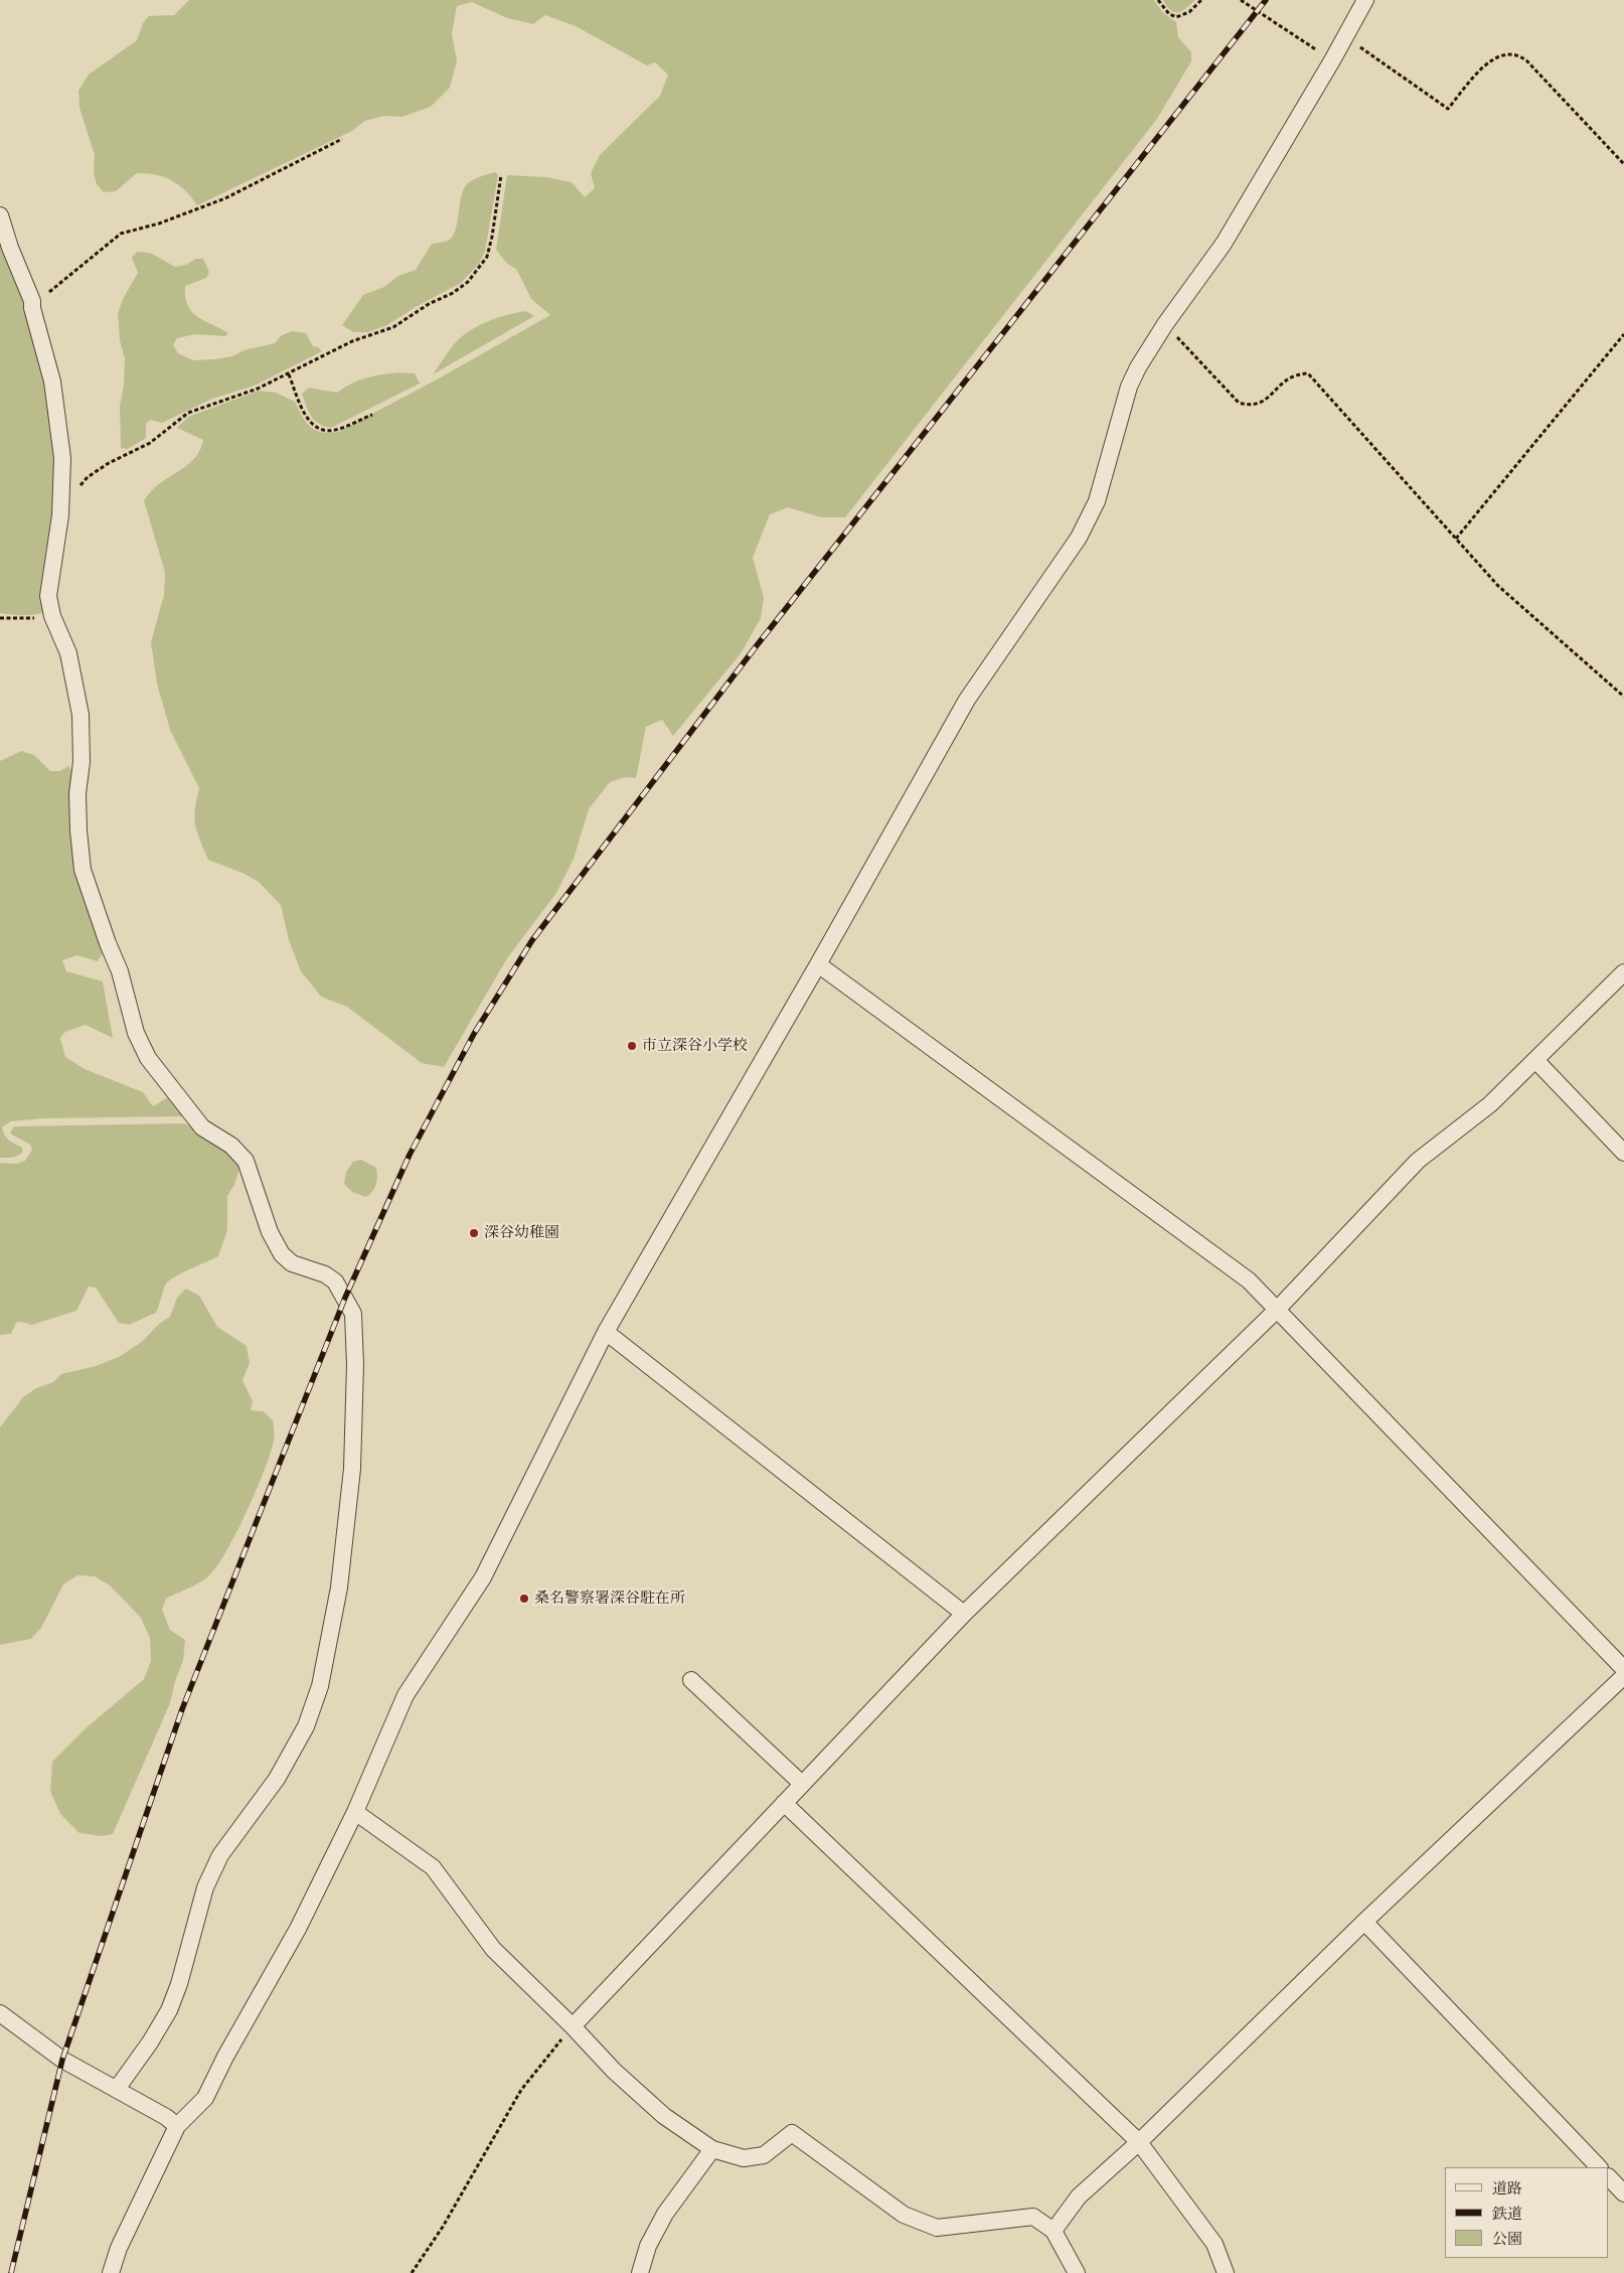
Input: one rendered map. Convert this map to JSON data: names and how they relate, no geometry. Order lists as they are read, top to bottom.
{
  "places": ["市立深谷小学校", "深谷幼稚園", "桑名警察署深谷駐在所"],
  "legend": ["道路", "鉄道", "公園"]
}
